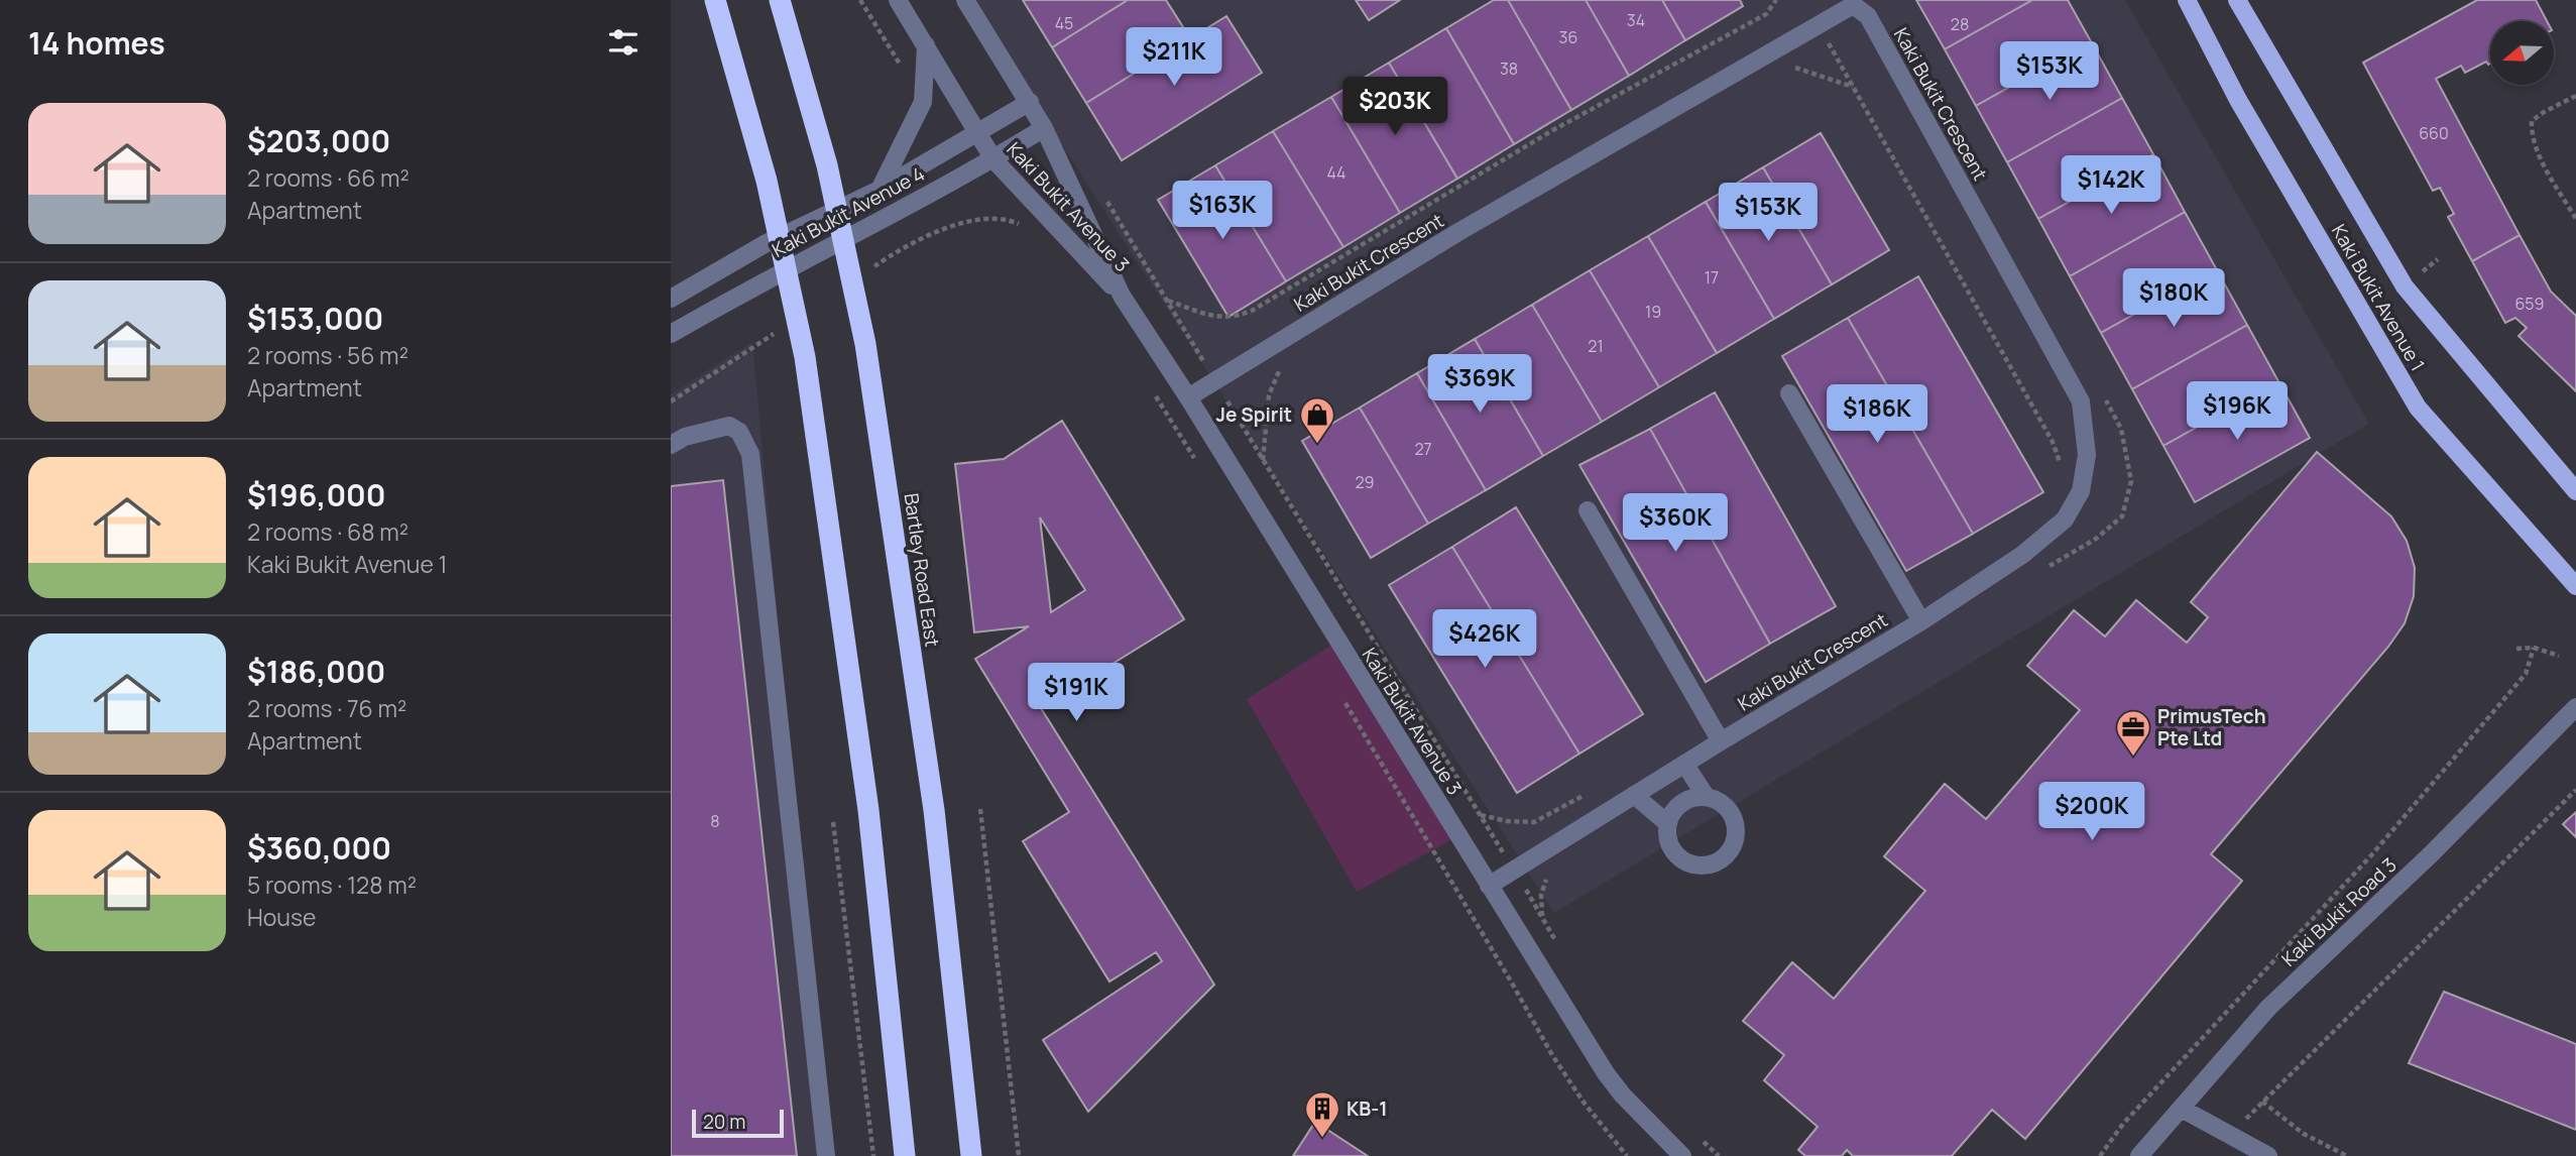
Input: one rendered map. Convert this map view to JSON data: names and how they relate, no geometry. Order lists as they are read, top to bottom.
{
  "streets": {
    "highway": ["Bartley Road East"],
    "main road": ["Kaki Bukit Avenue 1"],
    "street": [
      "Kaki Bukit Crescent",
      "Kaki Bukit Avenue 3",
      "Kaki Bukit Avenue 4",
      "Kaki Bukit Road 3"
    ]
  },
  "crossings": [
    ["Kaki Bukit Crescent", "Kaki Bukit Avenue 3"],
    ["Kaki Bukit Avenue 3", "Kaki Bukit Avenue 4"]
  ],
  "places": {
    "shop": ["Je Spirit"],
    "office": ["PrimusTech Pte Ltd"],
    "building": ["KB-1"]
  },
  "house_numbers": [
    "34",
    "45",
    "28",
    "36",
    "38",
    "660",
    "44",
    "17",
    "659",
    "19",
    "21",
    "27",
    "29",
    "8"
  ],
  "scale_bar": "20 m",
  "north": "left",
  "page": {
    "heading": "14 homes",
    "price": [
      "$211K",
      "$153K",
      "$203K",
      "$142K",
      "$163K",
      "$153K",
      "$180K",
      "$369K",
      "$196K",
      "$186K",
      "$360K",
      "$426K",
      "$191K",
      "$200K"
    ],
    "list": [
      {
        "name": "$203,000",
        "note": "2 rooms · 66 m² · Apartment"
      },
      {
        "name": "$153,000",
        "note": "2 rooms · 56 m² · Apartment"
      },
      {
        "name": "$196,000",
        "note": "2 rooms · 68 m² · Kaki Bukit Avenue 1"
      },
      {
        "name": "$186,000",
        "note": "2 rooms · 76 m² · Apartment"
      },
      {
        "name": "$360,000",
        "note": "5 rooms · 128 m² · House"
      }
    ],
    "scale": "20 m"
  }
}
